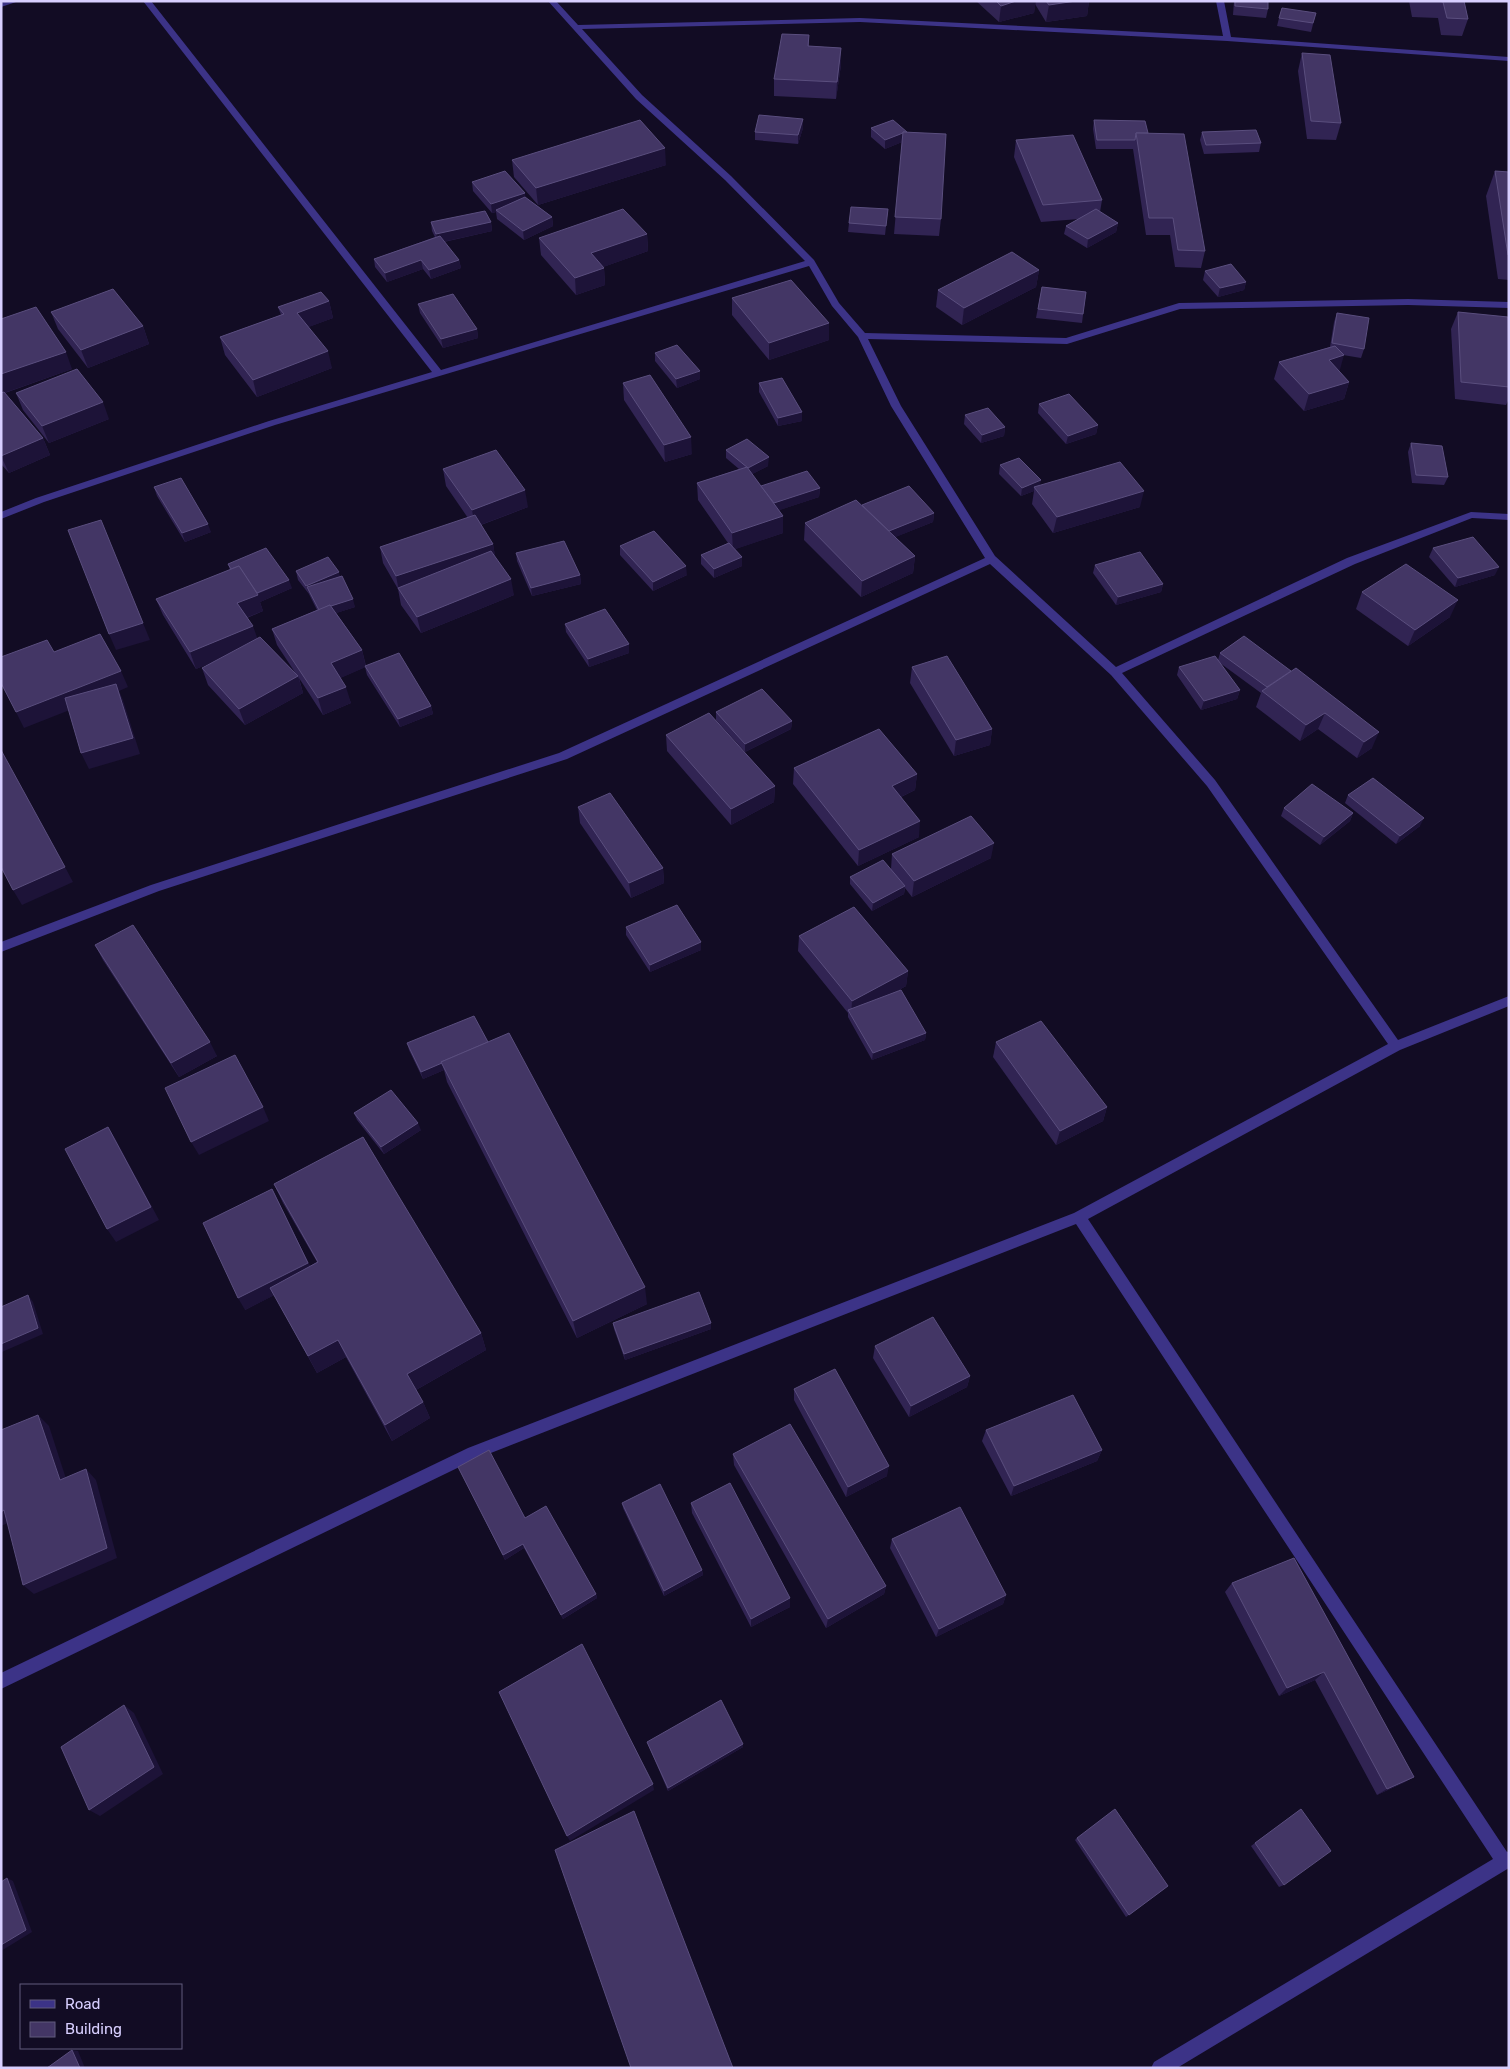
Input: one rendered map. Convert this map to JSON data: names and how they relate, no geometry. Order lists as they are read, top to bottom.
{
  "legend": ["Road", "Building"]
}
